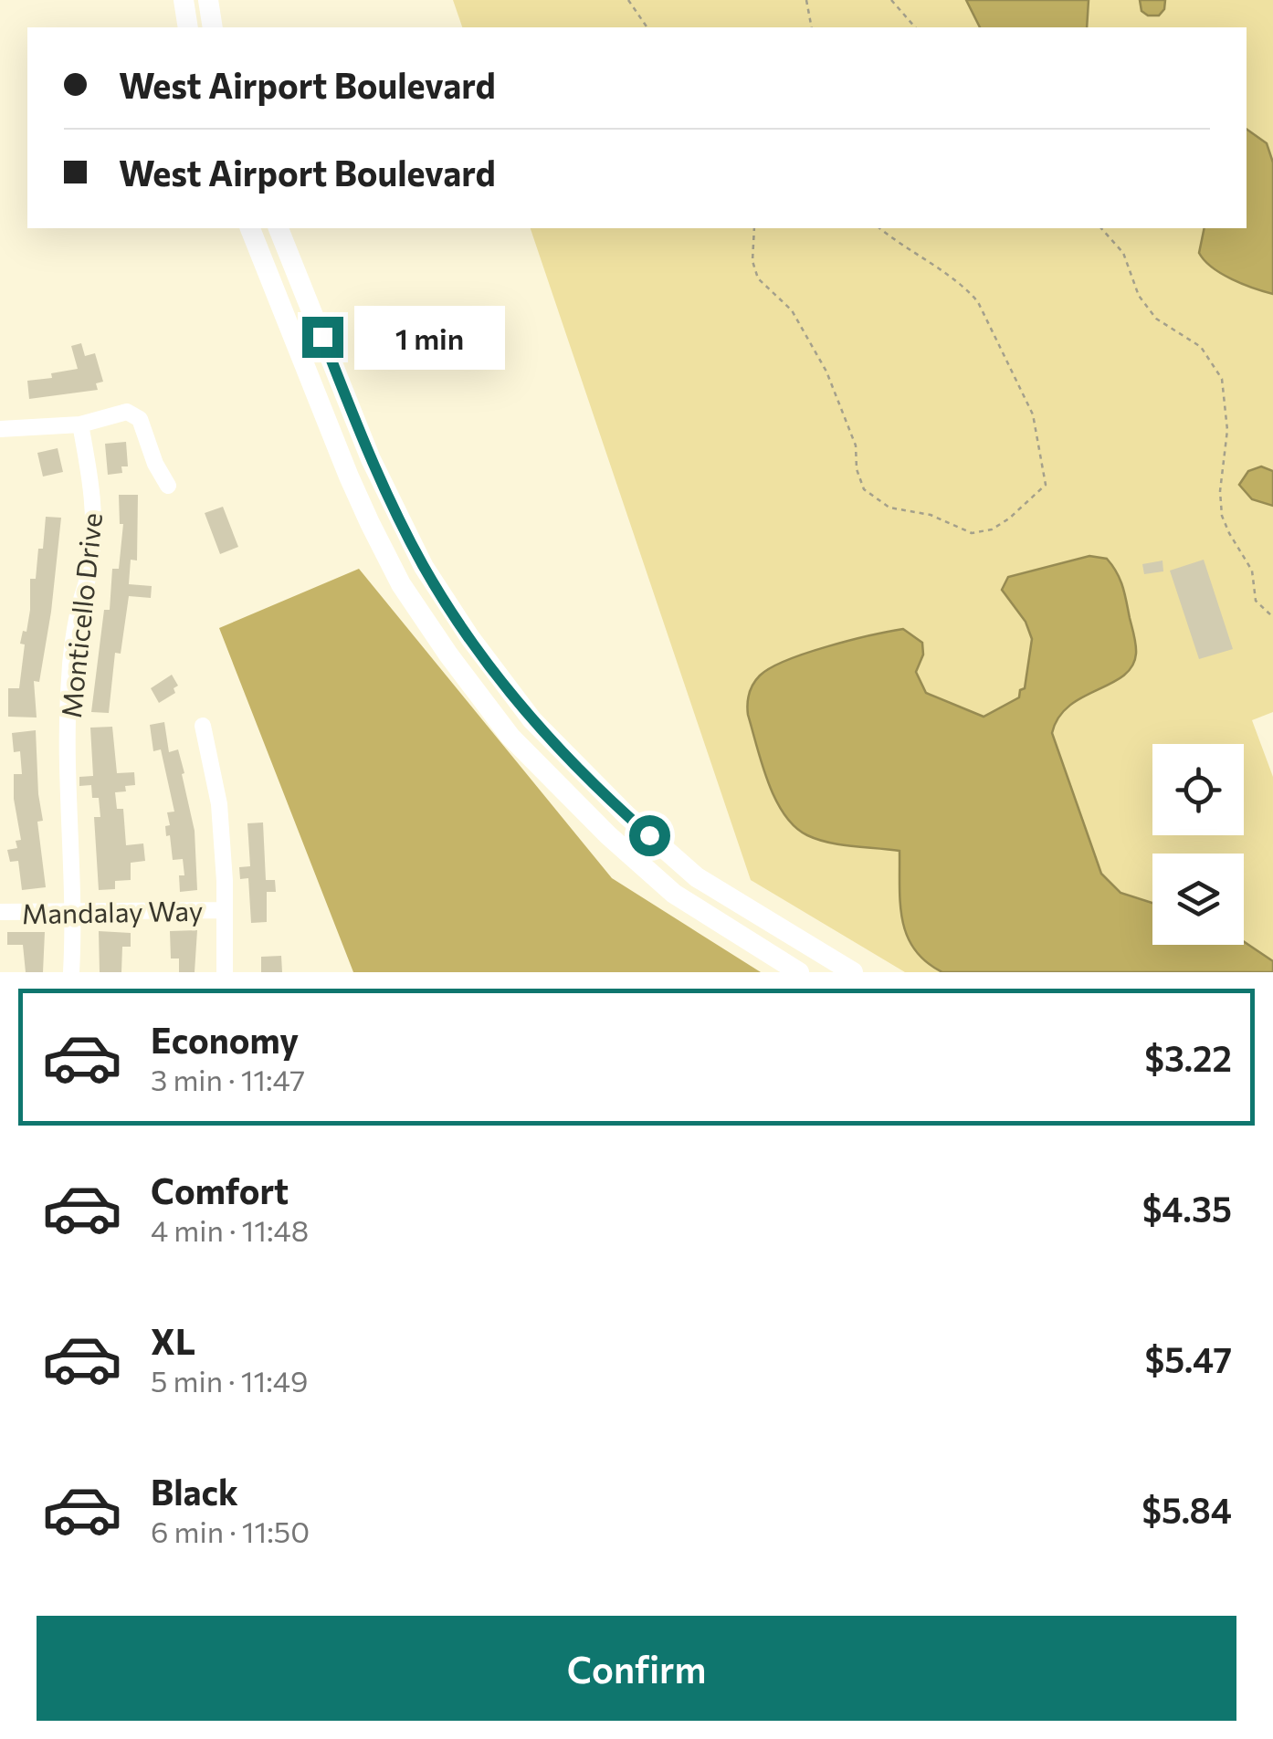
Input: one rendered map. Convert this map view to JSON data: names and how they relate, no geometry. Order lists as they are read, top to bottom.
{
  "streets": {
    "street": ["Monticello Drive", "Mandalay Way"]
  },
  "crossings": [
    ["Monticello Drive", "Mandalay Way"]
  ],
  "page": {
    "banner": ["West Airport Boulevard", "West Airport Boulevard"],
    "bubble": "1 min",
    "list": [
      {
        "name": "Economy",
        "note": "3 min · 11:47",
        "value": "$3.22"
      },
      {
        "name": "Comfort",
        "note": "4 min · 11:48",
        "value": "$4.35"
      },
      {
        "name": "XL",
        "note": "5 min · 11:49",
        "value": "$5.47"
      },
      {
        "name": "Black",
        "note": "6 min · 11:50",
        "value": "$5.84"
      }
    ],
    "buttons": "Confirm"
  }
}
